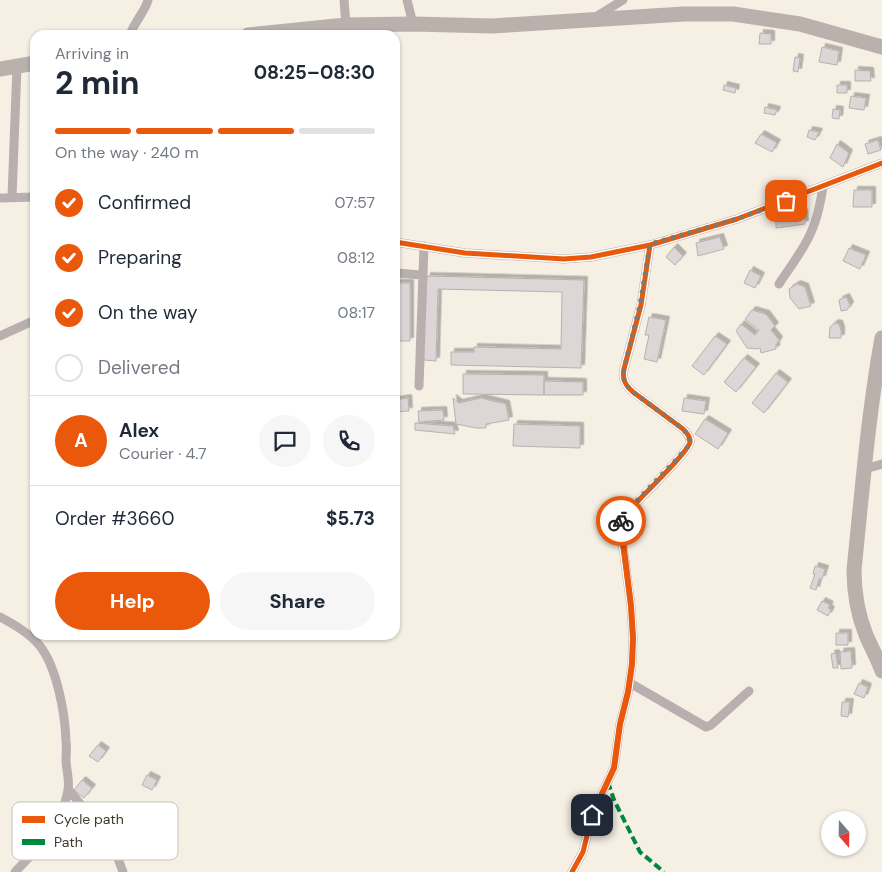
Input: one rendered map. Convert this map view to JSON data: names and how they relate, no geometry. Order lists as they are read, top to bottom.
{
  "legend": ["Cycle path", "Path"],
  "north": "bottom",
  "page": {
    "heading": ["2 min", "Arriving in", "08:25–08:30"],
    "panel": [
      "Alex",
      "Courier · 4.7",
      "Order #3660",
      "$5.73"
    ],
    "bar": "On the way · 240 m",
    "list": [
      ["Confirmed", "07:57"],
      ["Preparing", "08:12"],
      ["On the way", "08:17"],
      "Delivered"
    ],
    "round": "A",
    "buttons": ["Help", "Share"]
  }
}
